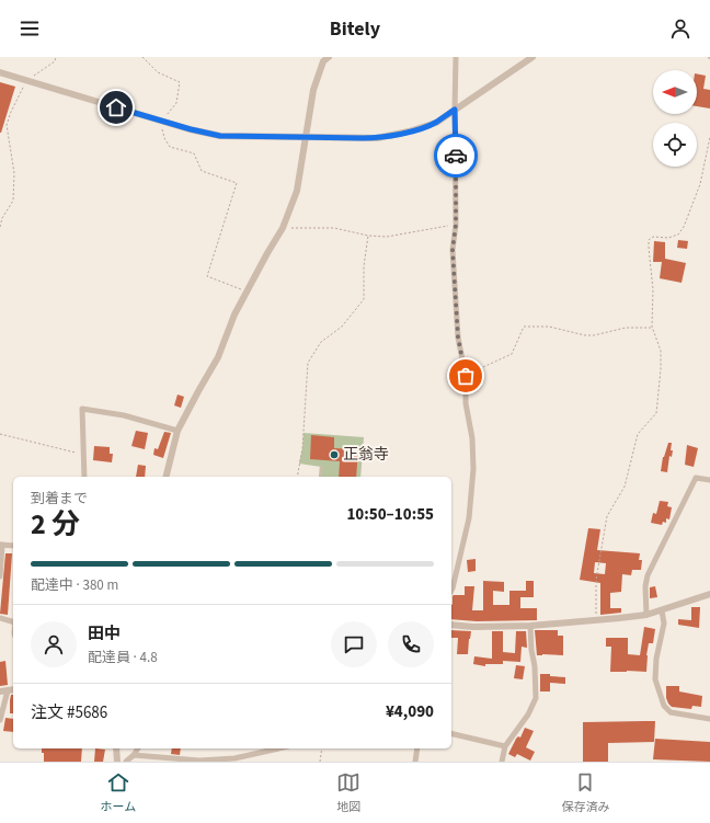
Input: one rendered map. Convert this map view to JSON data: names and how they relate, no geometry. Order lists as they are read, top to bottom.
{
  "places": ["正翁寺"],
  "north": "left",
  "page": {
    "header": "Bitely",
    "heading": ["2 分", "到着まで", "10:50–10:55"],
    "panel": [
      "田中",
      "配達員 · 4.8",
      "注文 #5686",
      "¥4,090"
    ],
    "bar": "配達中 · 380 m",
    "tabs": ["ホーム", "地図", "保存済み"]
  }
}
